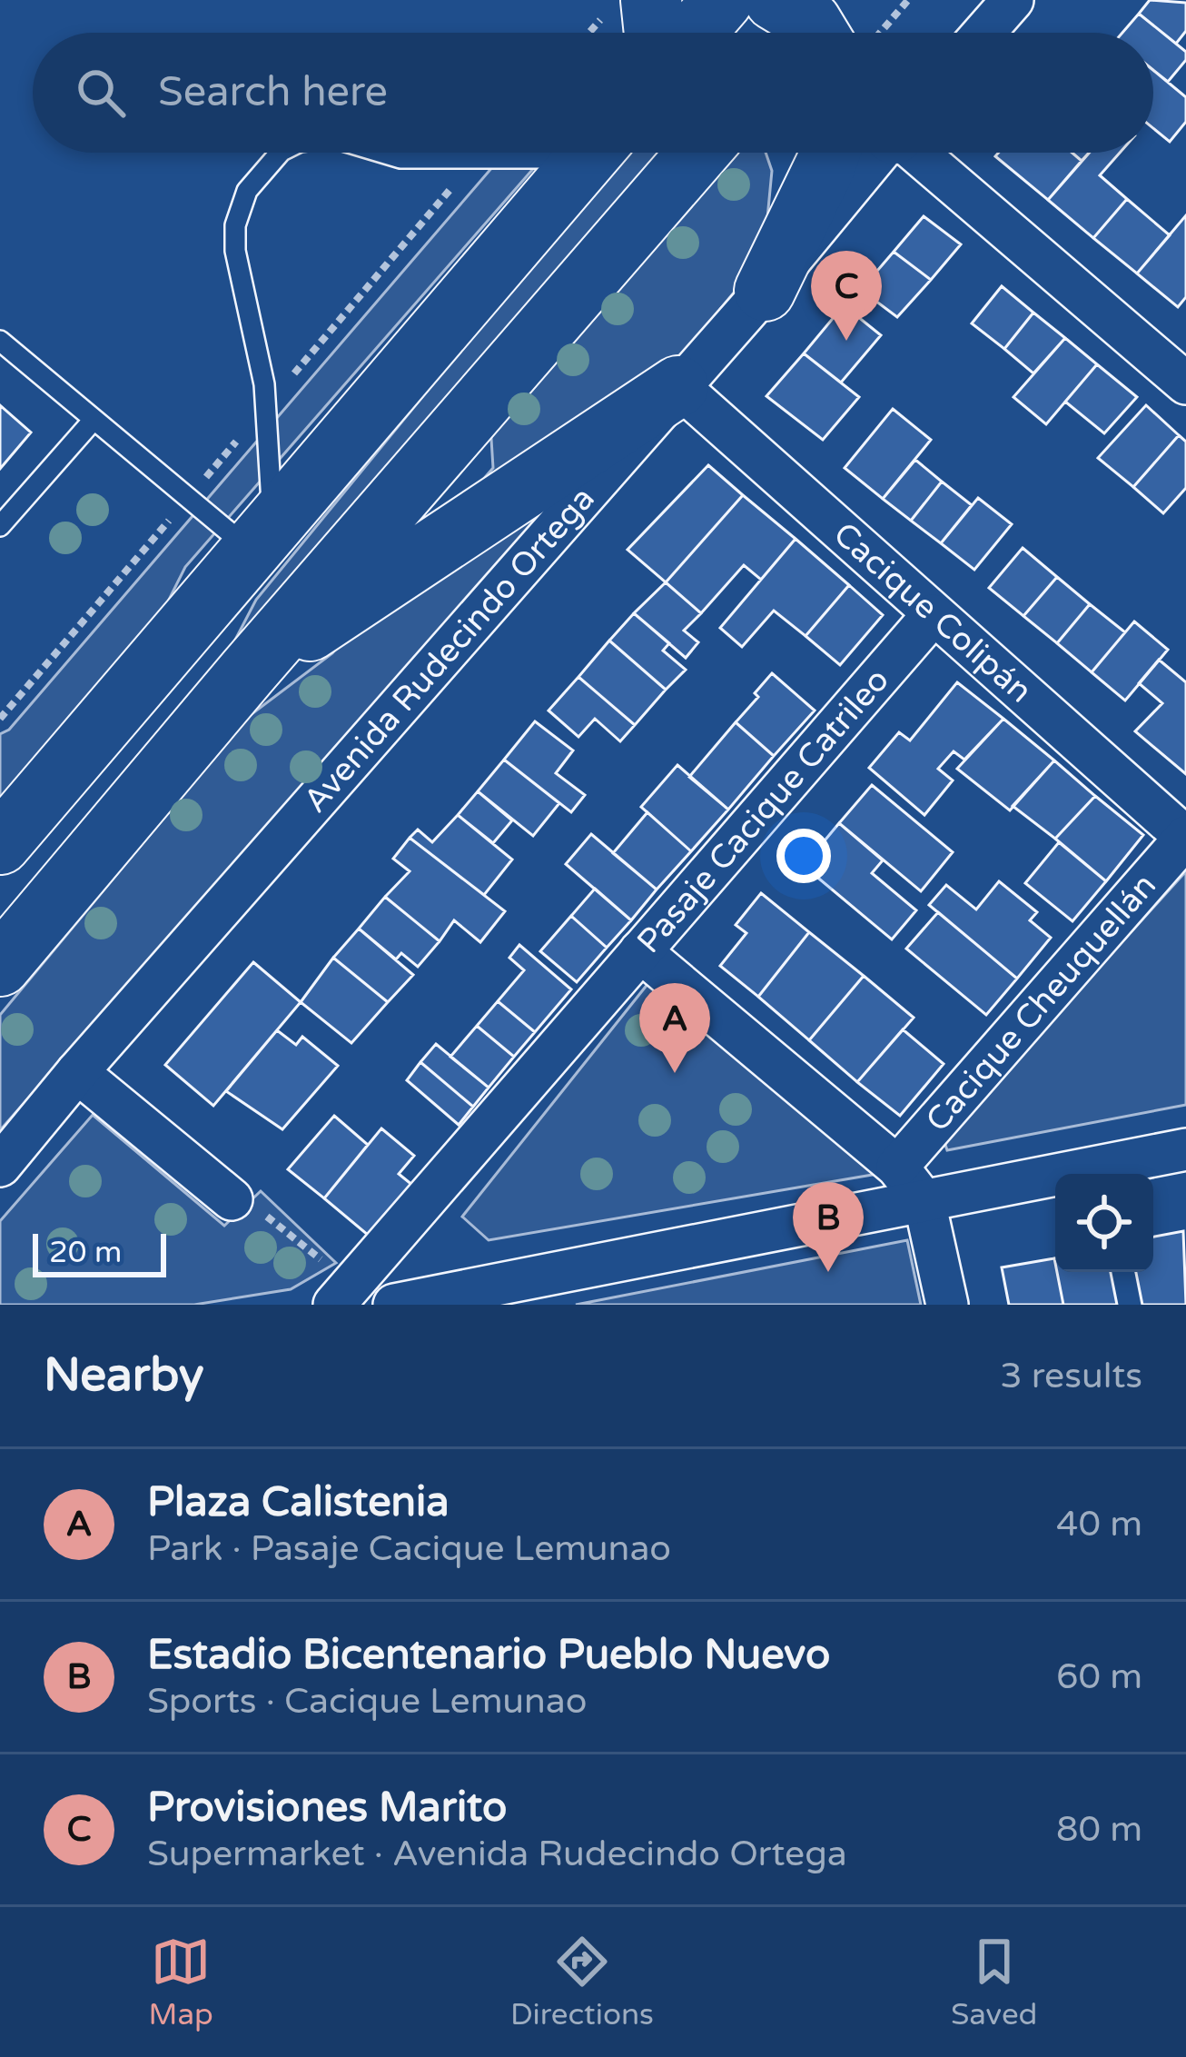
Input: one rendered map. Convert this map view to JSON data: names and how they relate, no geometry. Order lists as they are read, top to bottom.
{
  "streets": {
    "street": [
      "Cacique Colipán",
      "Avenida Rudecindo Ortega",
      "Pasaje Cacique Catrileo",
      "Cacique Cheuquellán"
    ]
  },
  "crossings": [
    ["Cacique Colipán", "Avenida Rudecindo Ortega"],
    ["Cacique Colipán", "Pasaje Cacique Catrileo"],
    ["Cacique Colipán", "Cacique Cheuquellán"]
  ],
  "scale_bar": "20 m",
  "page": {
    "search": "Search here",
    "pins": ["C", "A", "B"],
    "scale": "20 m",
    "heading": ["Nearby", "3 results"],
    "list": [
      {
        "mark": "A",
        "name": "Plaza Calistenia",
        "note": "Park · Pasaje Cacique Lemunao",
        "value": "40 m"
      },
      {
        "mark": "B",
        "name": "Estadio Bicentenario Pueblo Nuevo",
        "note": "Sports · Cacique Lemunao",
        "value": "60 m"
      },
      {
        "mark": "C",
        "name": "Provisiones Marito",
        "note": "Supermarket · Avenida Rudecindo Ortega",
        "value": "80 m"
      }
    ],
    "nav": ["Map", "Directions", "Saved"]
  }
}
